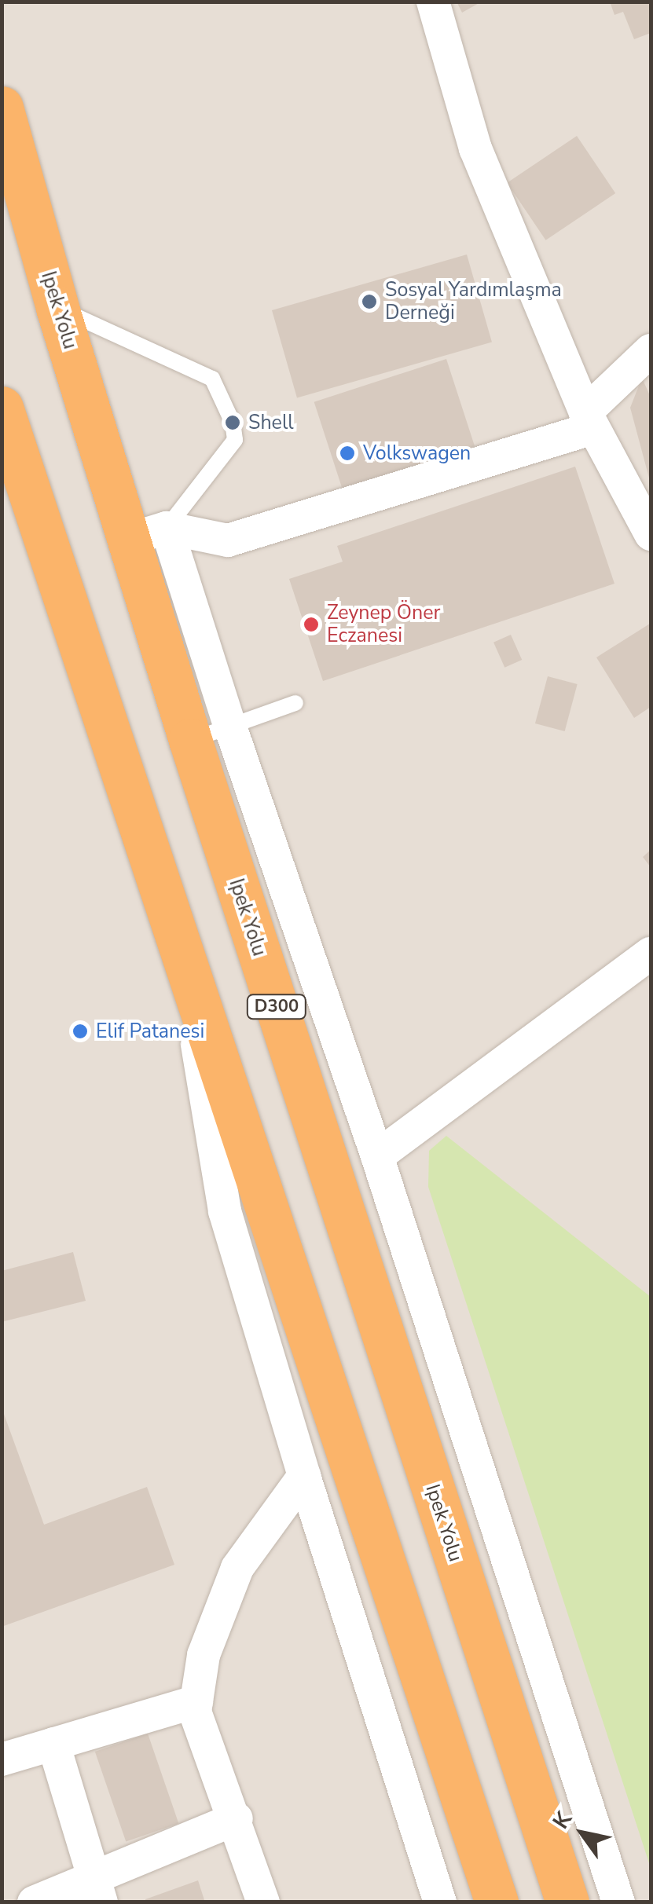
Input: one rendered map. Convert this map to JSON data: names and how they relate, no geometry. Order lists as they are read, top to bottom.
{
  "streets": {
    "highway": ["Ipek Yolu", "D300"]
  },
  "places": [
    "Sosyal Yardımlaşma Derneği",
    "Shell",
    "Volkswagen",
    "Zeynep Öner Eczanesi",
    "Elif Patanesi"
  ],
  "north": "top left"
}
